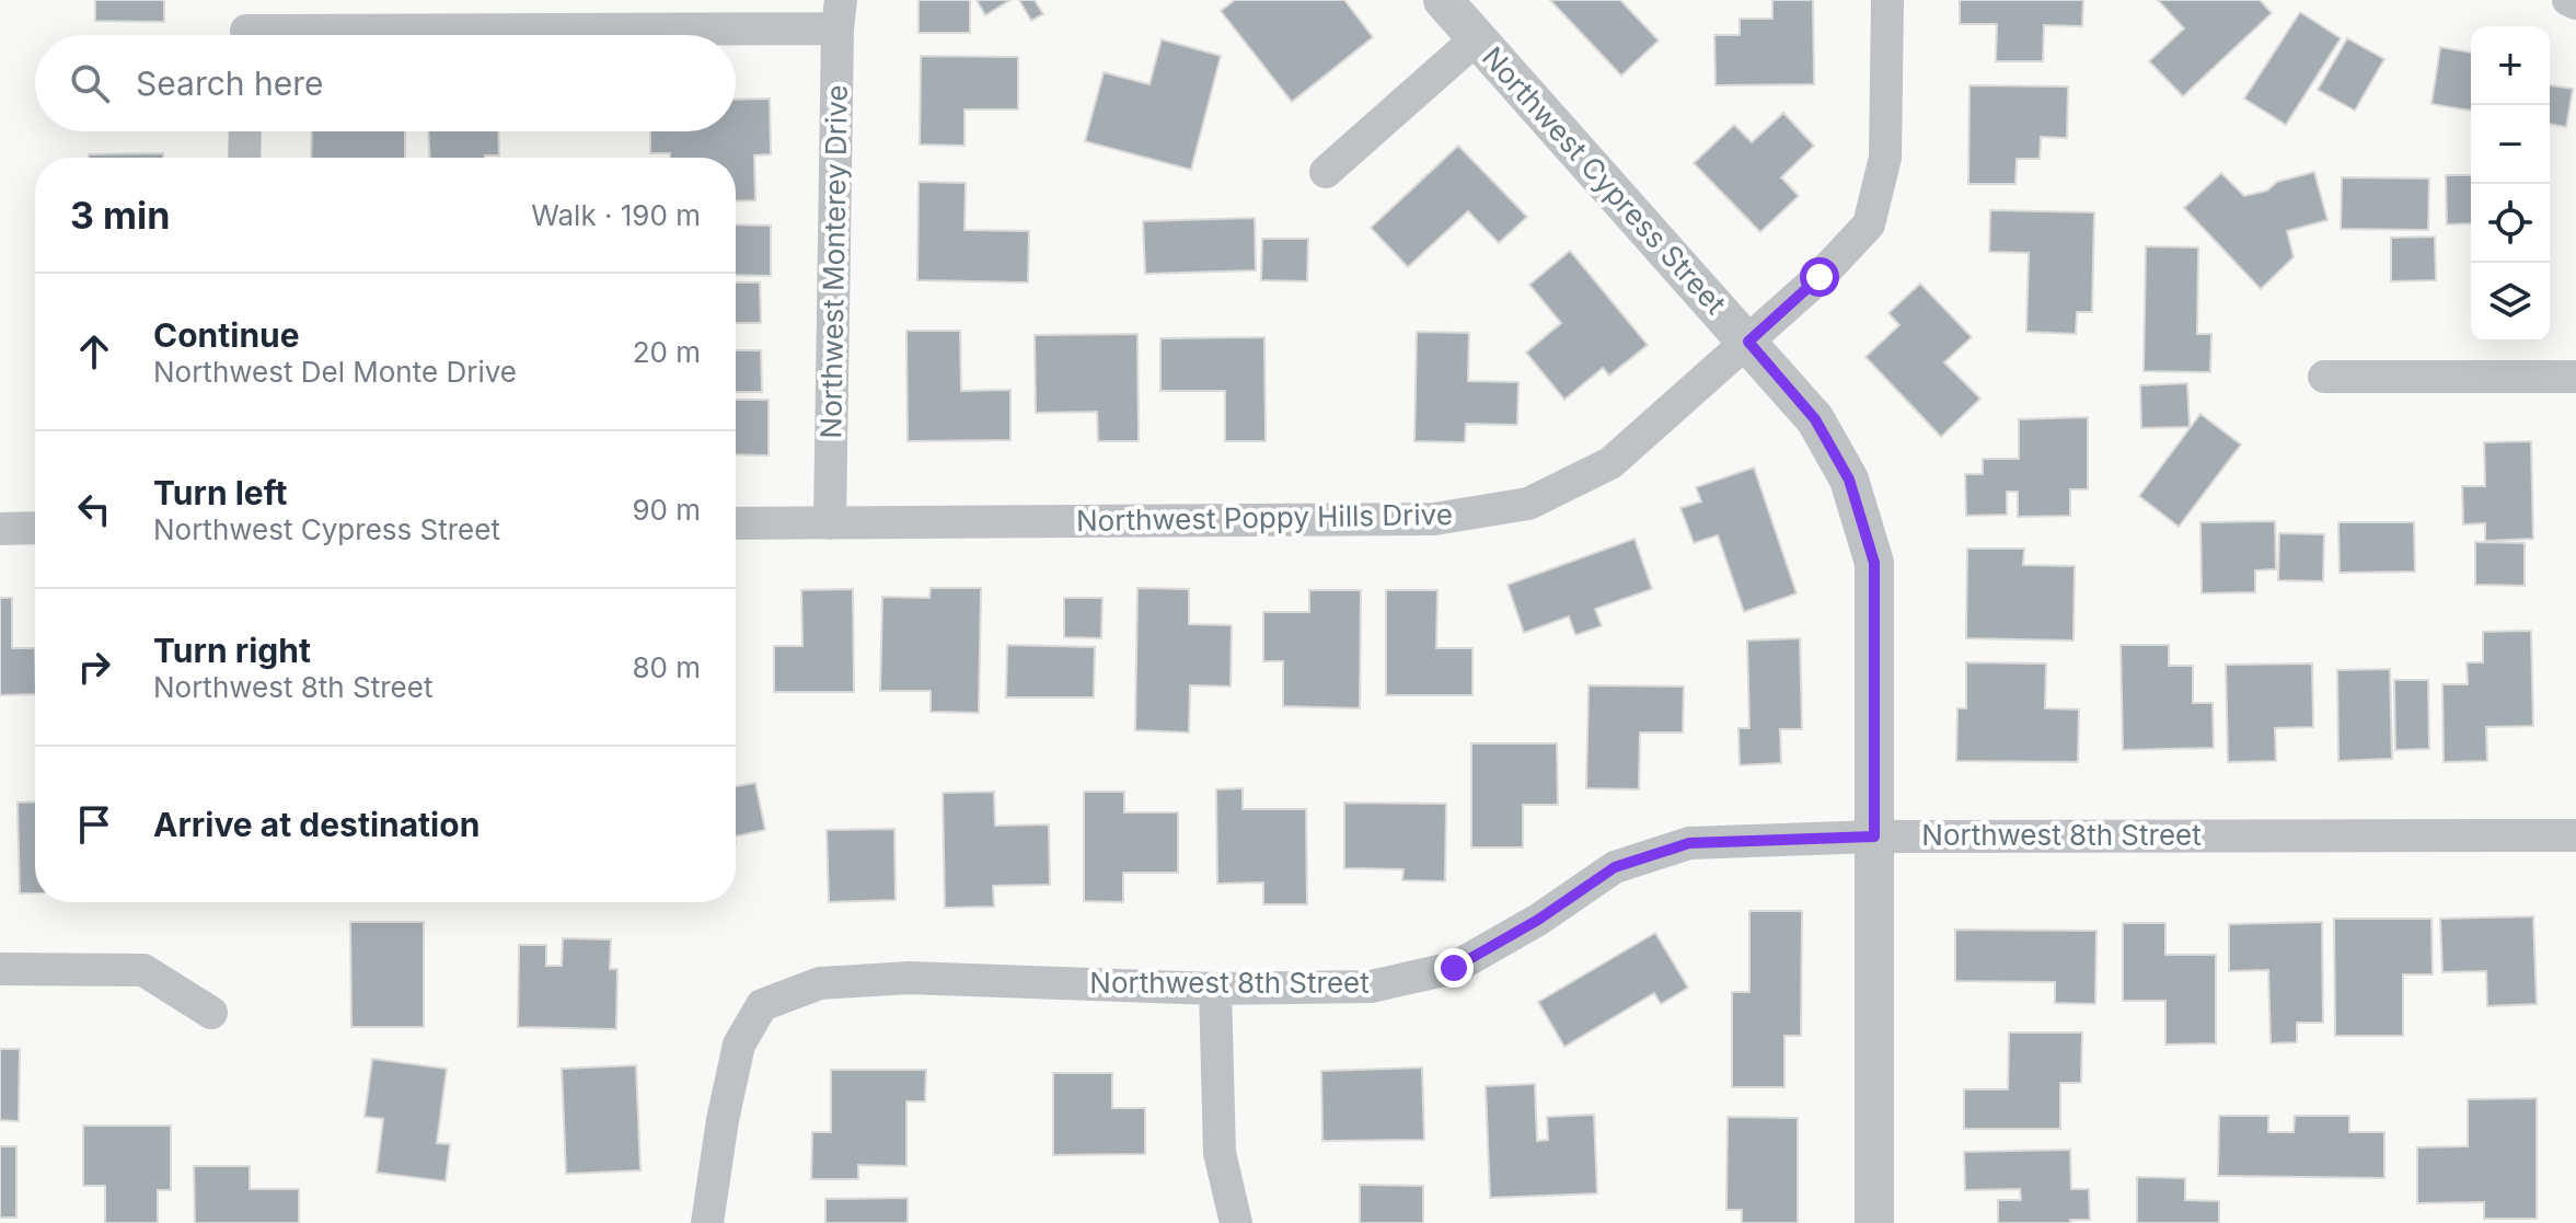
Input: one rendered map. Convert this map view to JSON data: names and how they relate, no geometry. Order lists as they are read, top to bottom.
{
  "streets": {
    "street": [
      "Northwest Cypress Street",
      "Northwest Monterey Drive",
      "Northwest Poppy Hills Drive",
      "Northwest 8th Street"
    ]
  },
  "crossings": [
    ["Northwest Cypress Street", "Northwest Poppy Hills Drive"],
    ["Northwest Cypress Street", "Northwest 8th Street"],
    ["Northwest Monterey Drive", "Northwest Poppy Hills Drive"]
  ],
  "page": {
    "map_buttons": ["+", "−"],
    "search": "Search here",
    "heading": ["3 min", "Walk · 190 m"],
    "list": [
      ["Continue", "Northwest Del Monte Drive", "20 m"],
      ["Turn left", "Northwest Cypress Street", "90 m"],
      ["Turn right", "Northwest 8th Street", "80 m"],
      "Arrive at destination"
    ]
  }
}
